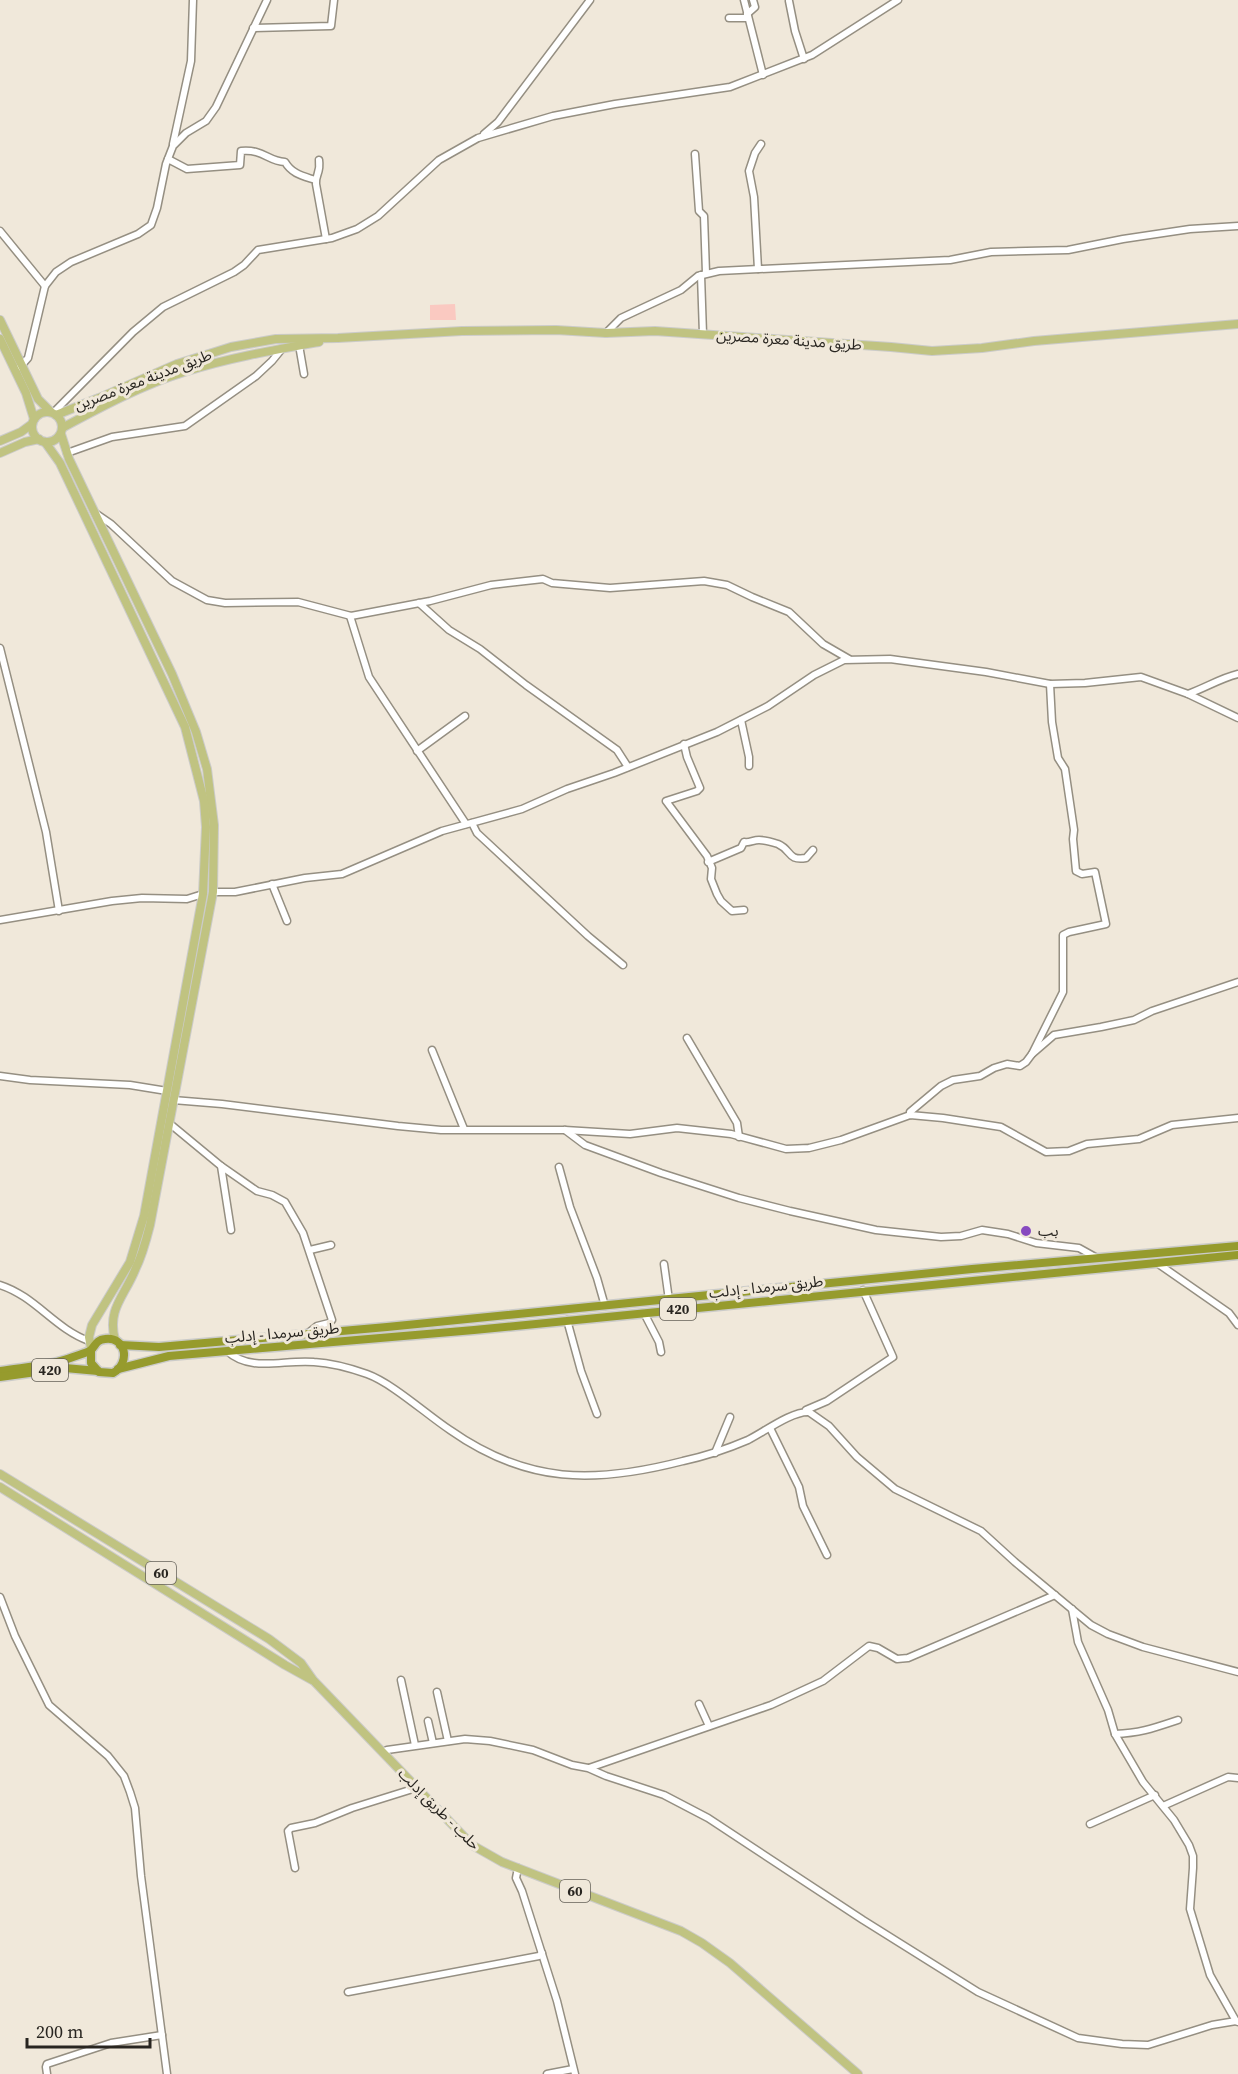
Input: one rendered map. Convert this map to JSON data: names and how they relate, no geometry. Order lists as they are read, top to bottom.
{
  "streets": {
    "highway": ["طريق سرمدا - إدلب", "420"],
    "main road": ["طريق مدينة معرة مصرين", "60", "حلب - طريق إدلب"]
  },
  "crossings": [
    ["طريق سرمدا - إدلب", "420"]
  ],
  "places": ["بب"],
  "scale_bar": "200 m"
}
